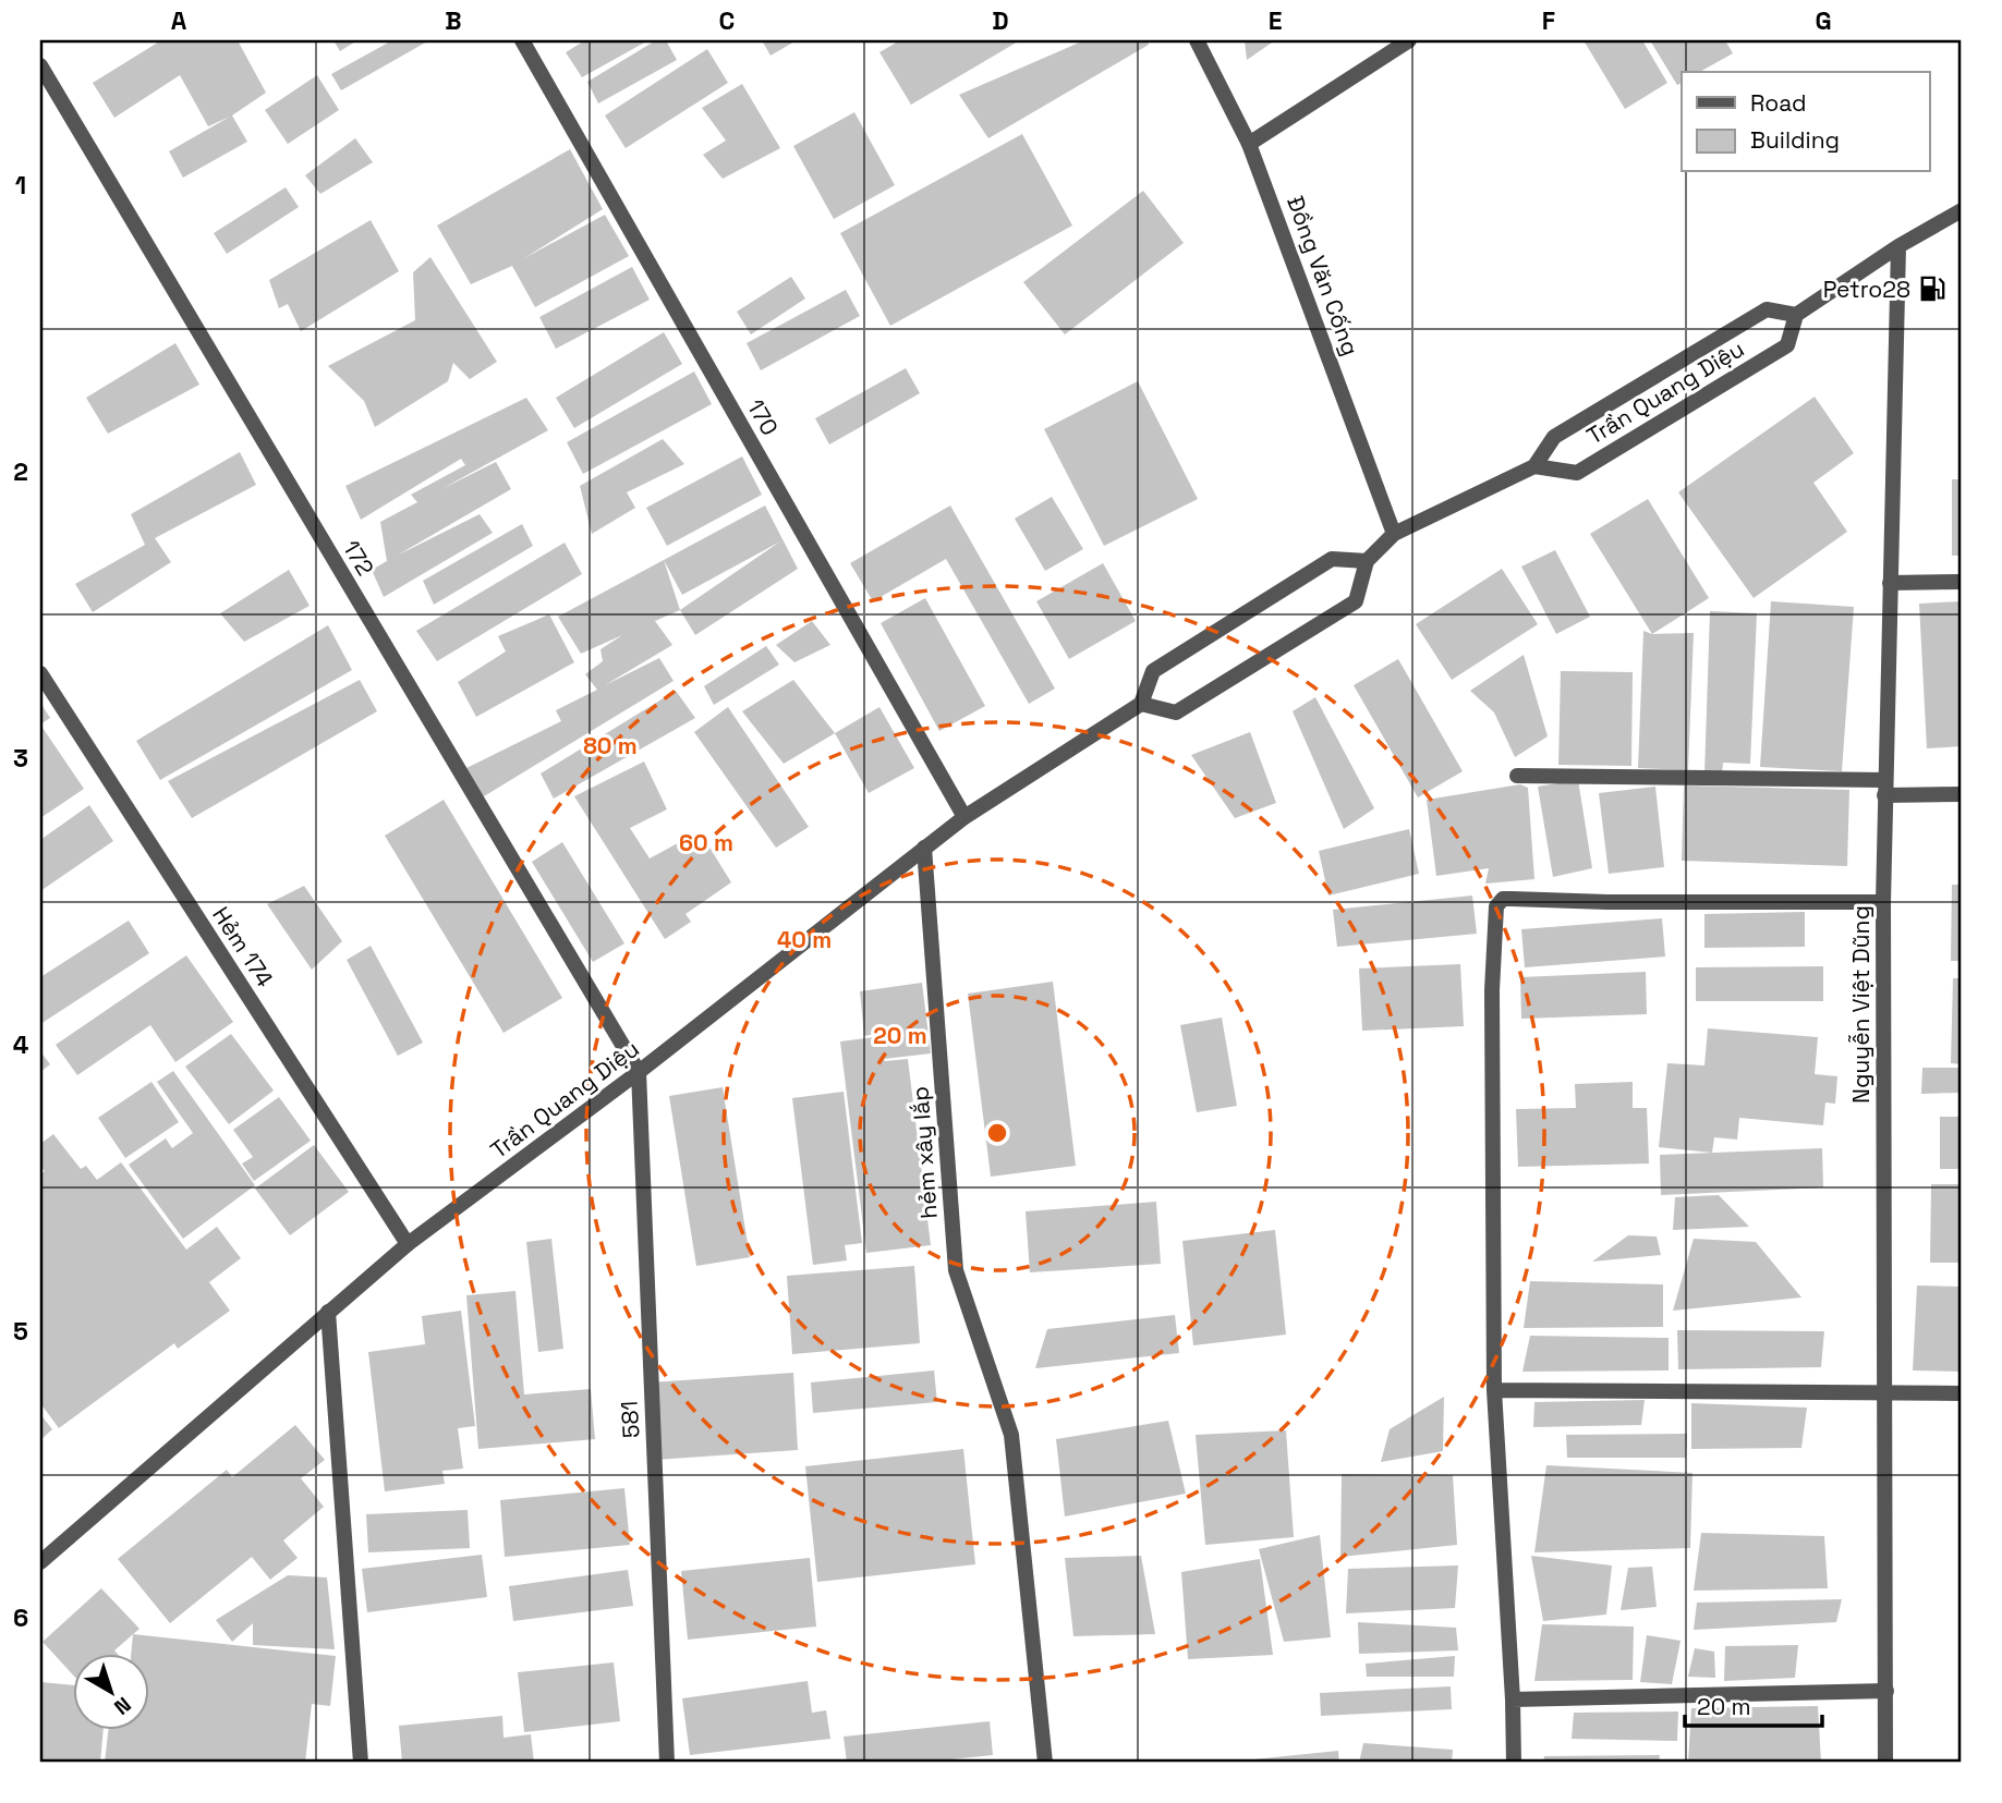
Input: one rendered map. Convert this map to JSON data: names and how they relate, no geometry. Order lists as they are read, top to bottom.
{
  "streets": {
    "street": [
      "Đồng Văn Cống",
      "Trần Quang Diệu",
      "170",
      "172",
      "Hẻm 174",
      "Nguyễn Việt Dũng",
      "hẻm xây lắp",
      "581"
    ]
  },
  "crossings": [
    ["Đồng Văn Cống", "Trần Quang Diệu"],
    ["Trần Quang Diệu", "170"],
    ["Trần Quang Diệu", "172"],
    ["Trần Quang Diệu", "Hẻm 174"],
    ["Trần Quang Diệu", "hẻm xây lắp"],
    ["Trần Quang Diệu", "581"],
    ["172", "581"]
  ],
  "places": {
    "fuel station": ["Petro28"]
  },
  "legend": ["Road", "Building"],
  "scale_bar": "20 m",
  "north": "bottom right",
  "grid": {
    "columns": [
      "A",
      "B",
      "C",
      "D",
      "E",
      "F",
      "G"
    ],
    "rows": [
      "1",
      "2",
      "3",
      "4",
      "5",
      "6"
    ]
  },
  "rings": [
    "80 m",
    "60 m",
    "40 m",
    "20 m"
  ]
}
